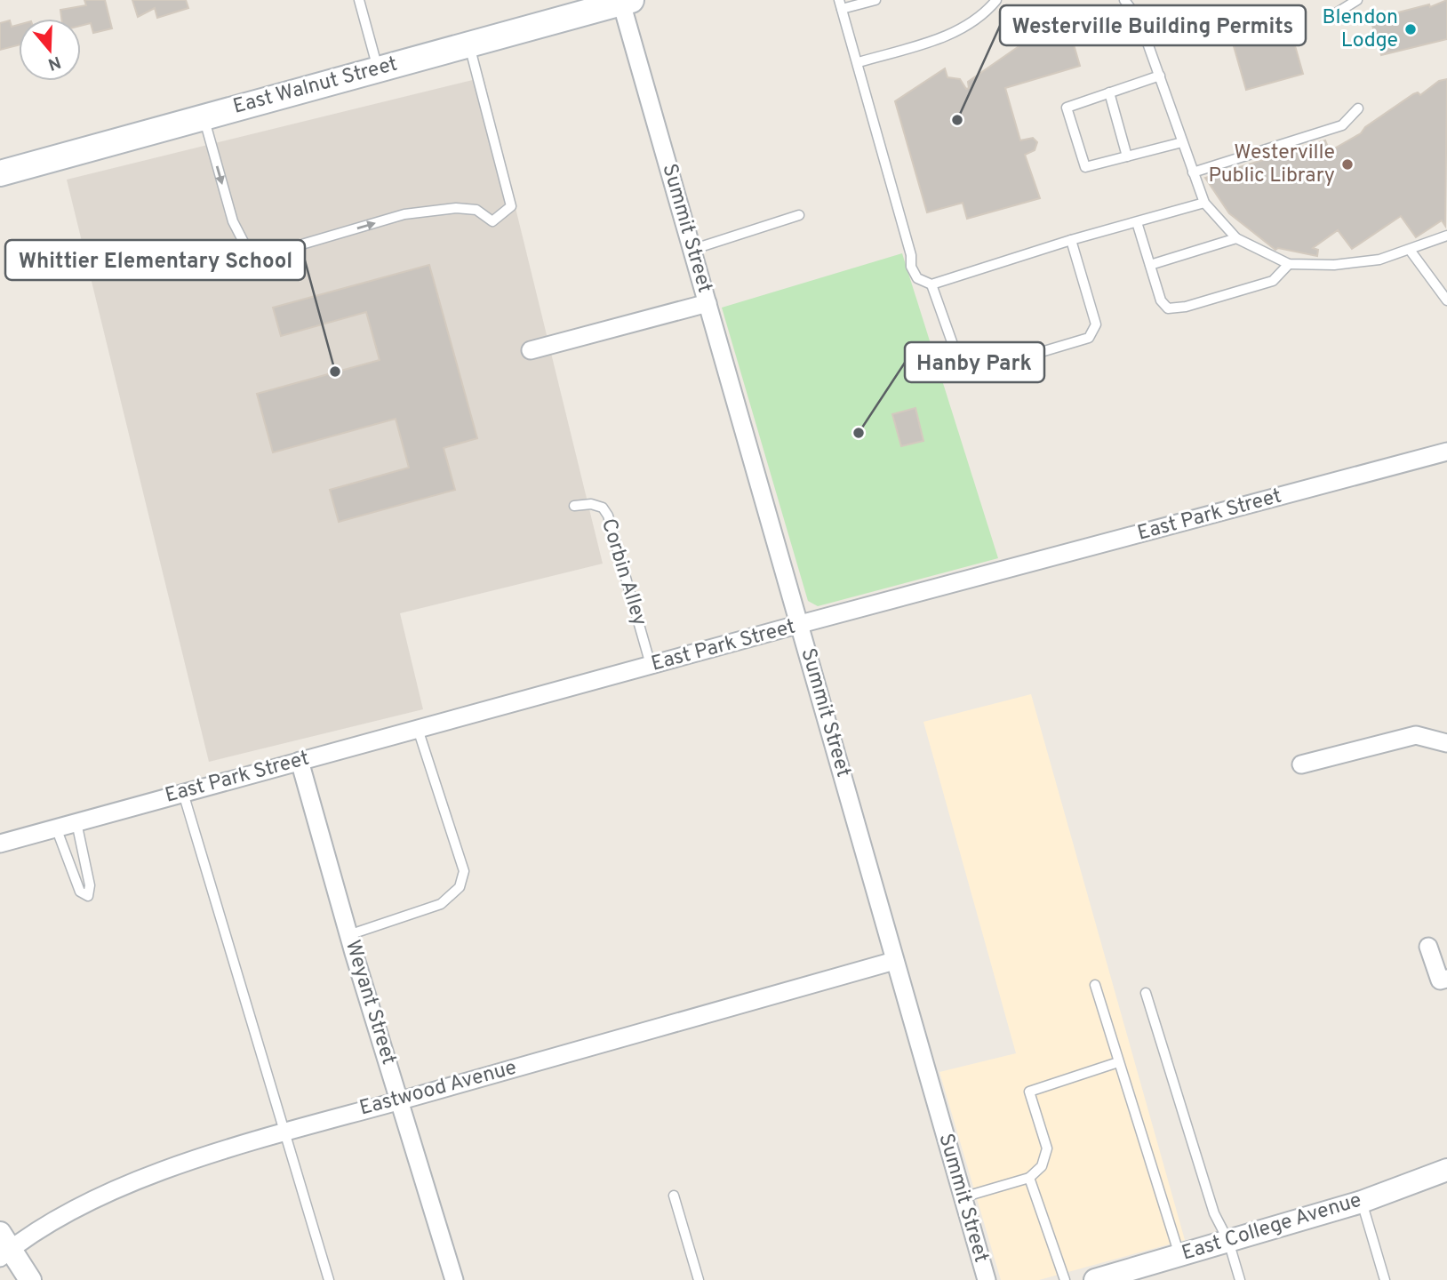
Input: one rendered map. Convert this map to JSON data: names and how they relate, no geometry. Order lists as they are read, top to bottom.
{
  "streets": {
    "main road": ["East Walnut Street"],
    "street": [
      "Summit Street",
      "East Park Street",
      "Weyant Street",
      "Eastwood Avenue",
      "East College Avenue"
    ],
    "lane": ["Corbin Alley"]
  },
  "crossings": [
    ["East Walnut Street", "Summit Street"],
    ["Summit Street", "East Park Street"],
    ["Summit Street", "Eastwood Avenue"],
    ["East Park Street", "Corbin Alley"],
    ["East Park Street", "Weyant Street"],
    ["Weyant Street", "Eastwood Avenue"]
  ],
  "places": [
    "Blendon Lodge",
    "Westerville Building Permits",
    "Westerville Public Library",
    "Whittier Elementary School",
    "Hanby Park"
  ],
  "north": "bottom"
}
